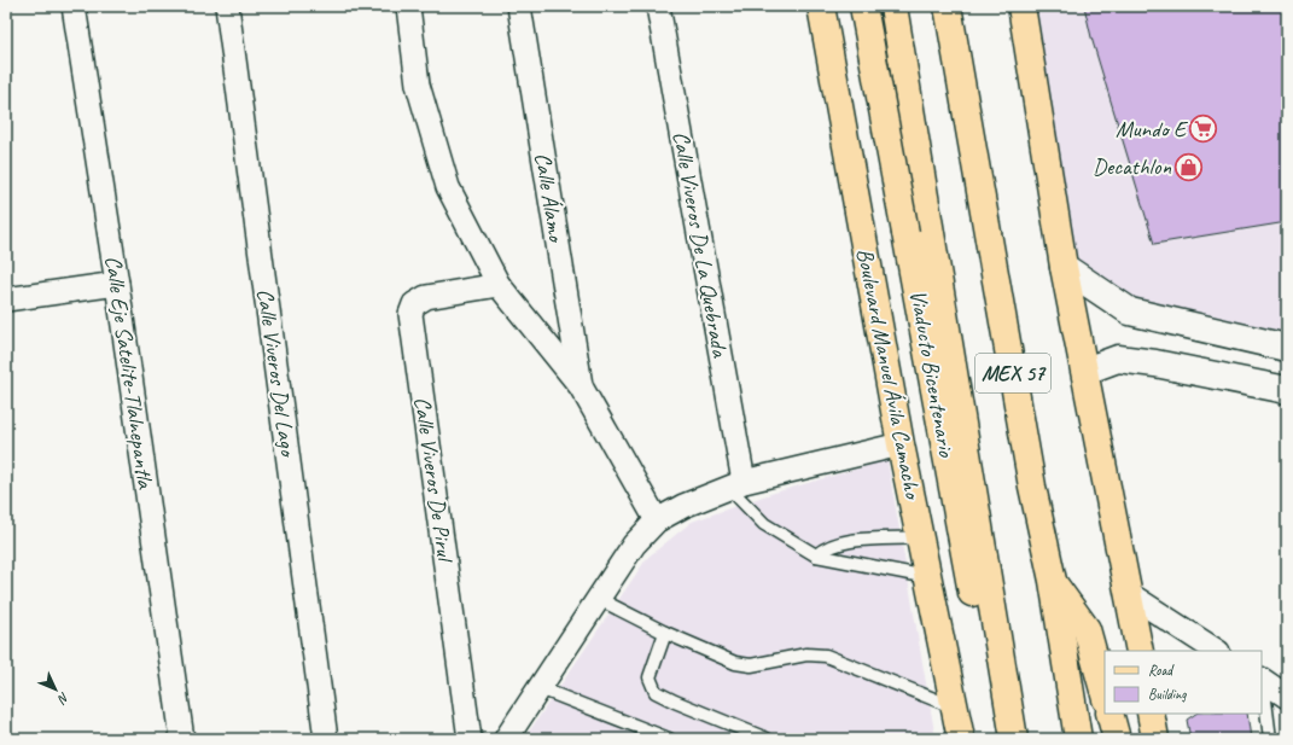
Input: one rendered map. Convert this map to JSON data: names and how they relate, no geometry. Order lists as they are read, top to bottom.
{
  "streets": {
    "main road": ["Boulevard Manuel Ávila Camacho", "Viaducto Bicentenario", "MEX 57"],
    "street": [
      "Calle Álamo",
      "Calle Viveros De La Quebrada",
      "Calle Eje Satelite-Tlalnepantla",
      "Calle Viveros Del Lago",
      "Calle Viveros De Pirul"
    ]
  },
  "places": {
    "supermarket": ["Mundo E"],
    "shop": ["Decathlon"]
  },
  "legend": ["Road", "Building"],
  "north": "bottom right"
}
